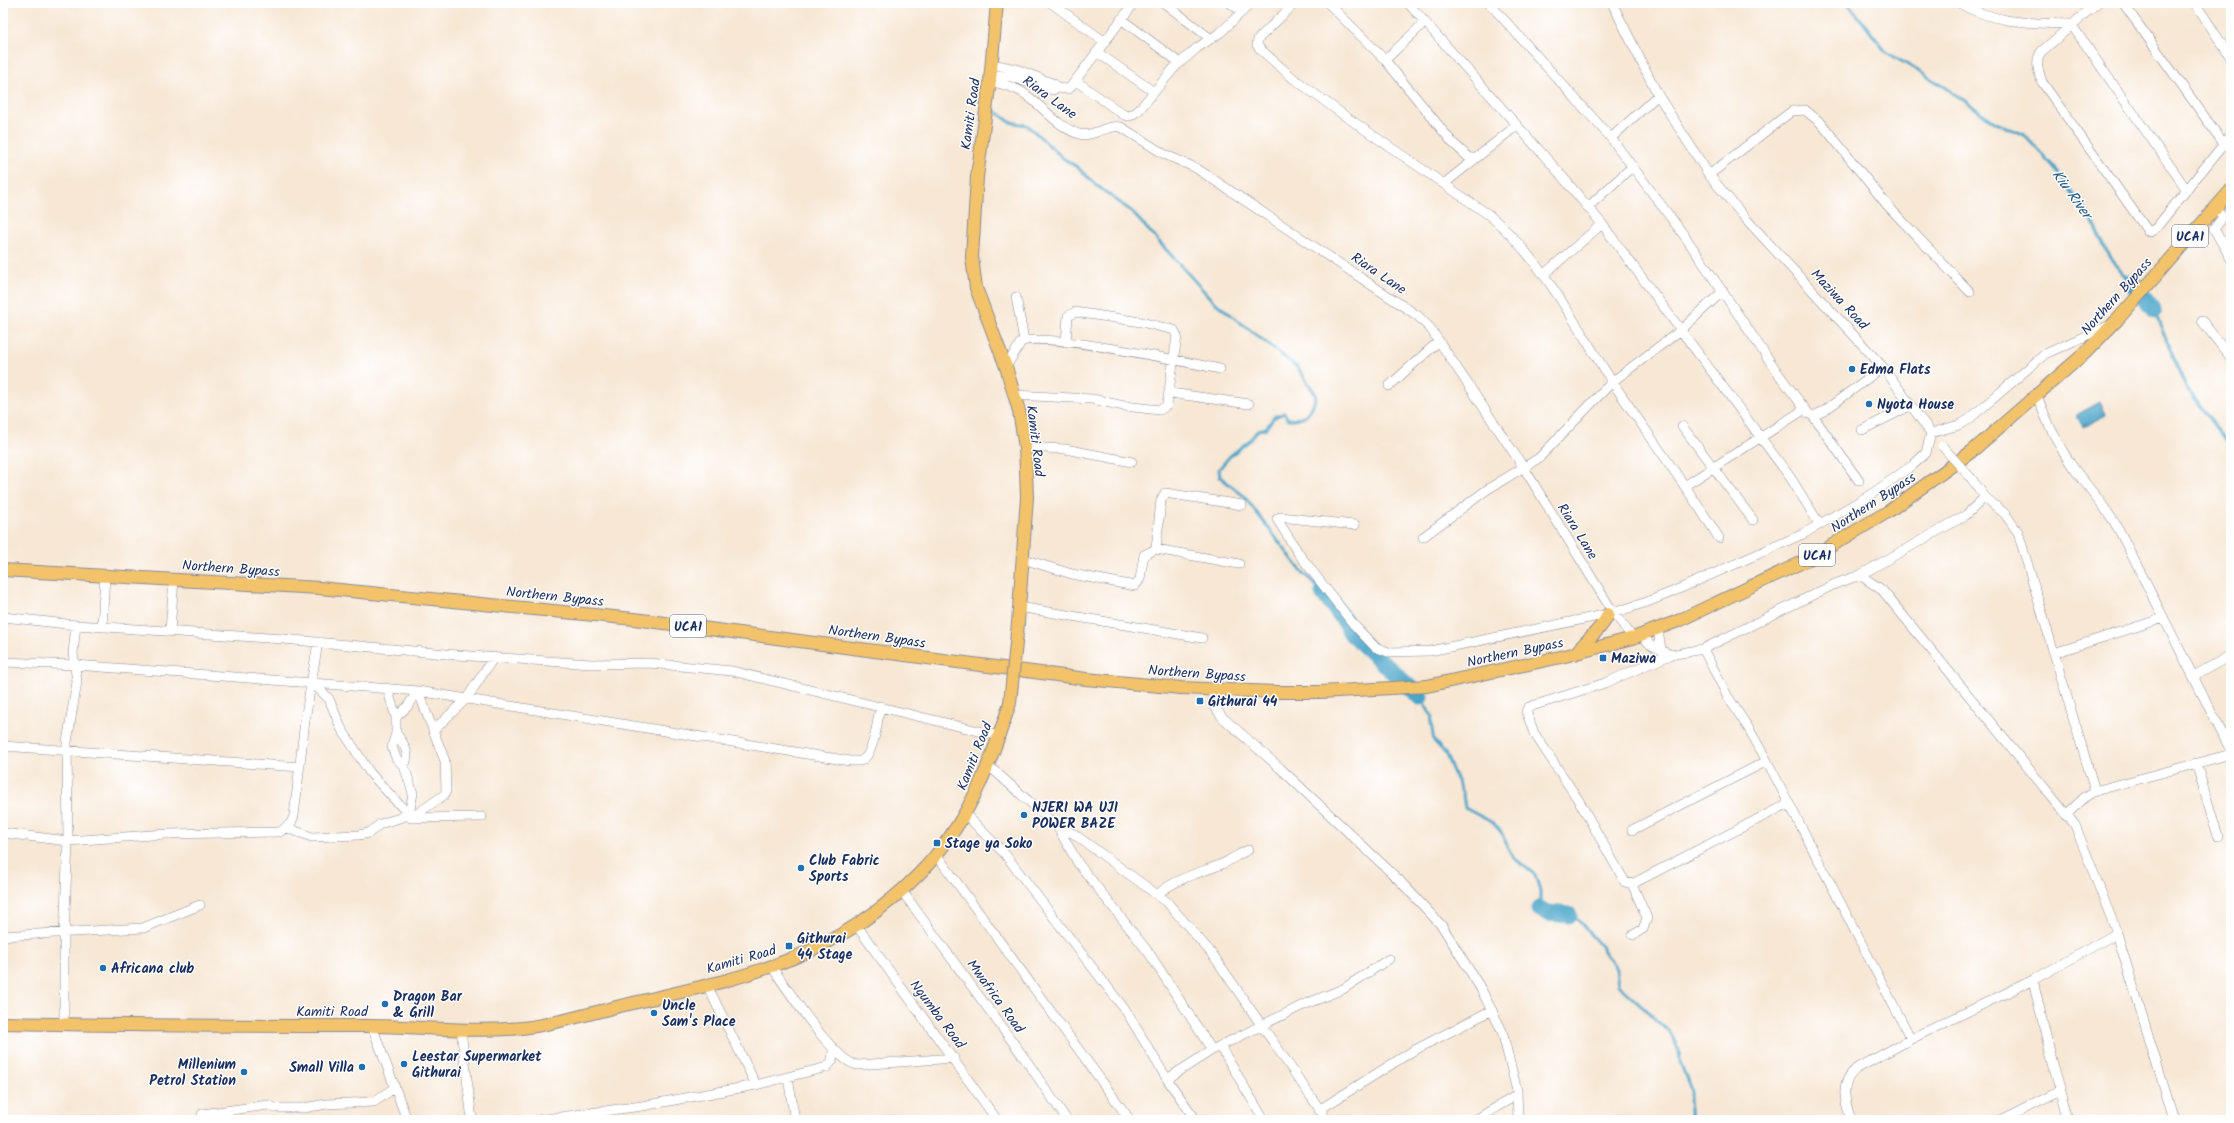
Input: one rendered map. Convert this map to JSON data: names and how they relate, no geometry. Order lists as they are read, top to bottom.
{
  "streets": {
    "main road": ["Kamiti Road", "UCA1", "Northern Bypass"],
    "street": [
      "Riara Lane",
      "Maziwa Road",
      "Mwafrica Road",
      "Ngumba Road"
    ]
  },
  "crossings": [
    ["Riara Lane", "Kamiti Road"],
    ["Riara Lane", "Northern Bypass"],
    ["Kamiti Road", "Mwafrica Road"],
    ["Kamiti Road", "Ngumba Road"]
  ],
  "water": ["Kiu River"],
  "places": {
    "other": [
      "Edma Flats",
      "Nyota House",
      "NJERI WA UJI POWER BAZE",
      "Club Fabric Sports",
      "Africana club",
      "Dragon Bar & Grill",
      "Uncle Sam's Place",
      "Leestar Supermarket Githurai",
      "Small Villa",
      "Millenium Petrol Station"
    ],
    "transit": [
      "Maziwa",
      "Githurai 44",
      "Stage ya Soko",
      "Githurai 44 Stage"
    ]
  }
}
